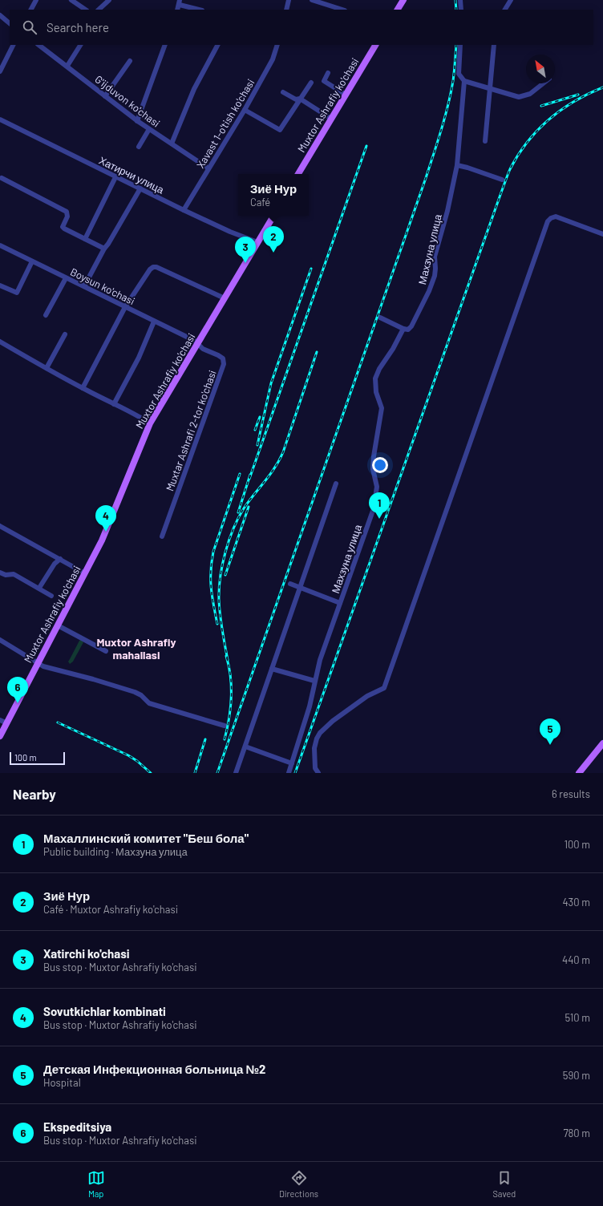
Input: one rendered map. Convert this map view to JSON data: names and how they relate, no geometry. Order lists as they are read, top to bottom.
{
  "streets": {
    "main road": ["Muxtor Ashrafiy ko'chasi"],
    "street": [
      "G'ijduvon ko'chasi",
      "Xavast 1-o'tish ko'chasi",
      "Хатирчи улица",
      "Махзуна улица",
      "Boysun ko'chasi",
      "Muxtar Ashrafi 2-tor ko'chasi"
    ]
  },
  "crossings": [
    ["G'ijduvon ko'chasi", "Xavast 1-o'tish ko'chasi"],
    ["Muxtor Ashrafiy ko'chasi", "Хатирчи улица"],
    ["Muxtor Ashrafiy ko'chasi", "Boysun ko'chasi"],
    ["Muxtor Ashrafiy ko'chasi", "Muxtar Ashrafi 2-tor ko'chasi"],
    ["Xavast 1-o'tish ko'chasi", "Хатирчи улица"],
    ["Boysun ko'chasi", "Muxtar Ashrafi 2-tor ko'chasi"]
  ],
  "districts": ["Muxtor Ashrafiy mahallasi"],
  "scale_bar": "100 m",
  "north": "top left",
  "page": {
    "search": "Search here",
    "popup": ["Зиё Нур", "Café"],
    "pins": [
      "2",
      "3",
      "1",
      "4",
      "6",
      "5"
    ],
    "scale": "100 m",
    "heading": ["Nearby", "6 results"],
    "list": [
      {
        "mark": "1",
        "name": "Махаллинский комитет \"Беш бола\"",
        "note": "Public building · Махзуна улица",
        "value": "100 m"
      },
      {
        "mark": "2",
        "name": "Зиё Нур",
        "note": "Café · Muxtor Ashrafiy ko'chasi",
        "value": "430 m"
      },
      {
        "mark": "3",
        "name": "Xatirchi ko'chasi",
        "note": "Bus stop · Muxtor Ashrafiy ko'chasi",
        "value": "440 m"
      },
      {
        "mark": "4",
        "name": "Sovutkichlar kombinati",
        "note": "Bus stop · Muxtor Ashrafiy ko'chasi",
        "value": "510 m"
      },
      {
        "mark": "5",
        "name": "Детская Инфекционная больница №2",
        "note": "Hospital",
        "value": "590 m"
      },
      {
        "mark": "6",
        "name": "Ekspeditsiya",
        "note": "Bus stop · Muxtor Ashrafiy ko'chasi",
        "value": "780 m"
      }
    ],
    "nav": ["Map", "Directions", "Saved"]
  }
}
